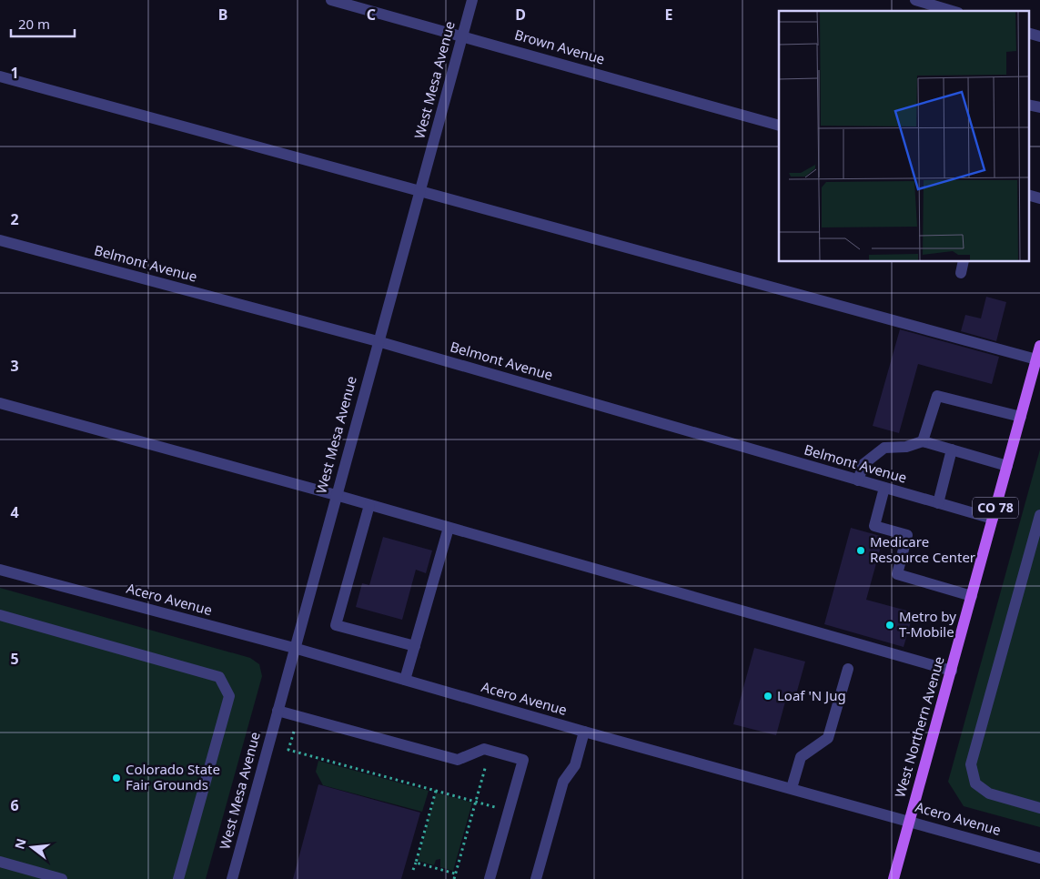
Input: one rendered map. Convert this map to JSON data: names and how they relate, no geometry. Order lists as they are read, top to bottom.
{
  "streets": {
    "main road": ["CO 78", "West Northern Avenue"],
    "street": [
      "Brown Avenue",
      "West Mesa Avenue",
      "Belmont Avenue",
      "Acero Avenue"
    ]
  },
  "crossings": [
    ["Brown Avenue", "West Mesa Avenue"],
    ["West Mesa Avenue", "Belmont Avenue"],
    ["West Mesa Avenue", "Acero Avenue"],
    ["Belmont Avenue", "West Northern Avenue"],
    ["Acero Avenue", "West Northern Avenue"]
  ],
  "places": [
    "Medicare Resource Center",
    "Metro by T-Mobile",
    "Loaf 'N Jug",
    "Colorado State Fair Grounds"
  ],
  "scale_bar": "20 m",
  "north": "left",
  "grid": {
    "columns": [
      "B",
      "C",
      "D",
      "E"
    ],
    "rows": [
      "1",
      "2",
      "3",
      "4",
      "5",
      "6"
    ]
  }
}
